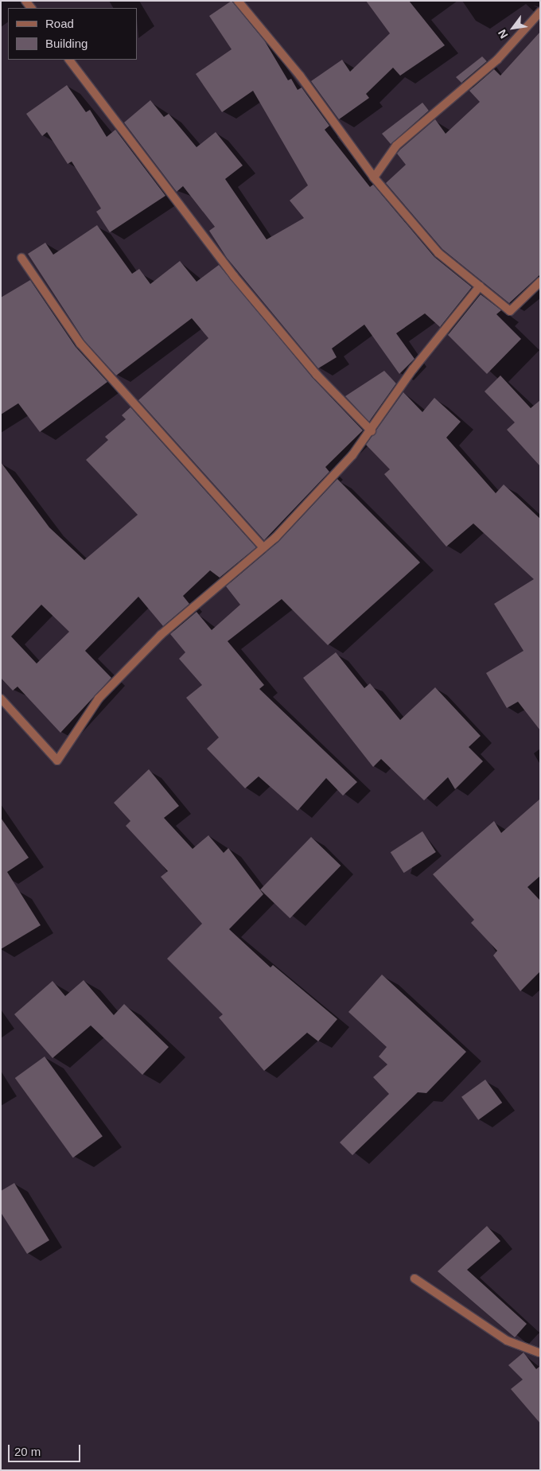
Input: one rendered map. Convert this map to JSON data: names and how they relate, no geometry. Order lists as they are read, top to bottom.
{
  "legend": ["Road", "Building"],
  "scale_bar": "20 m",
  "north": "bottom left"
}
